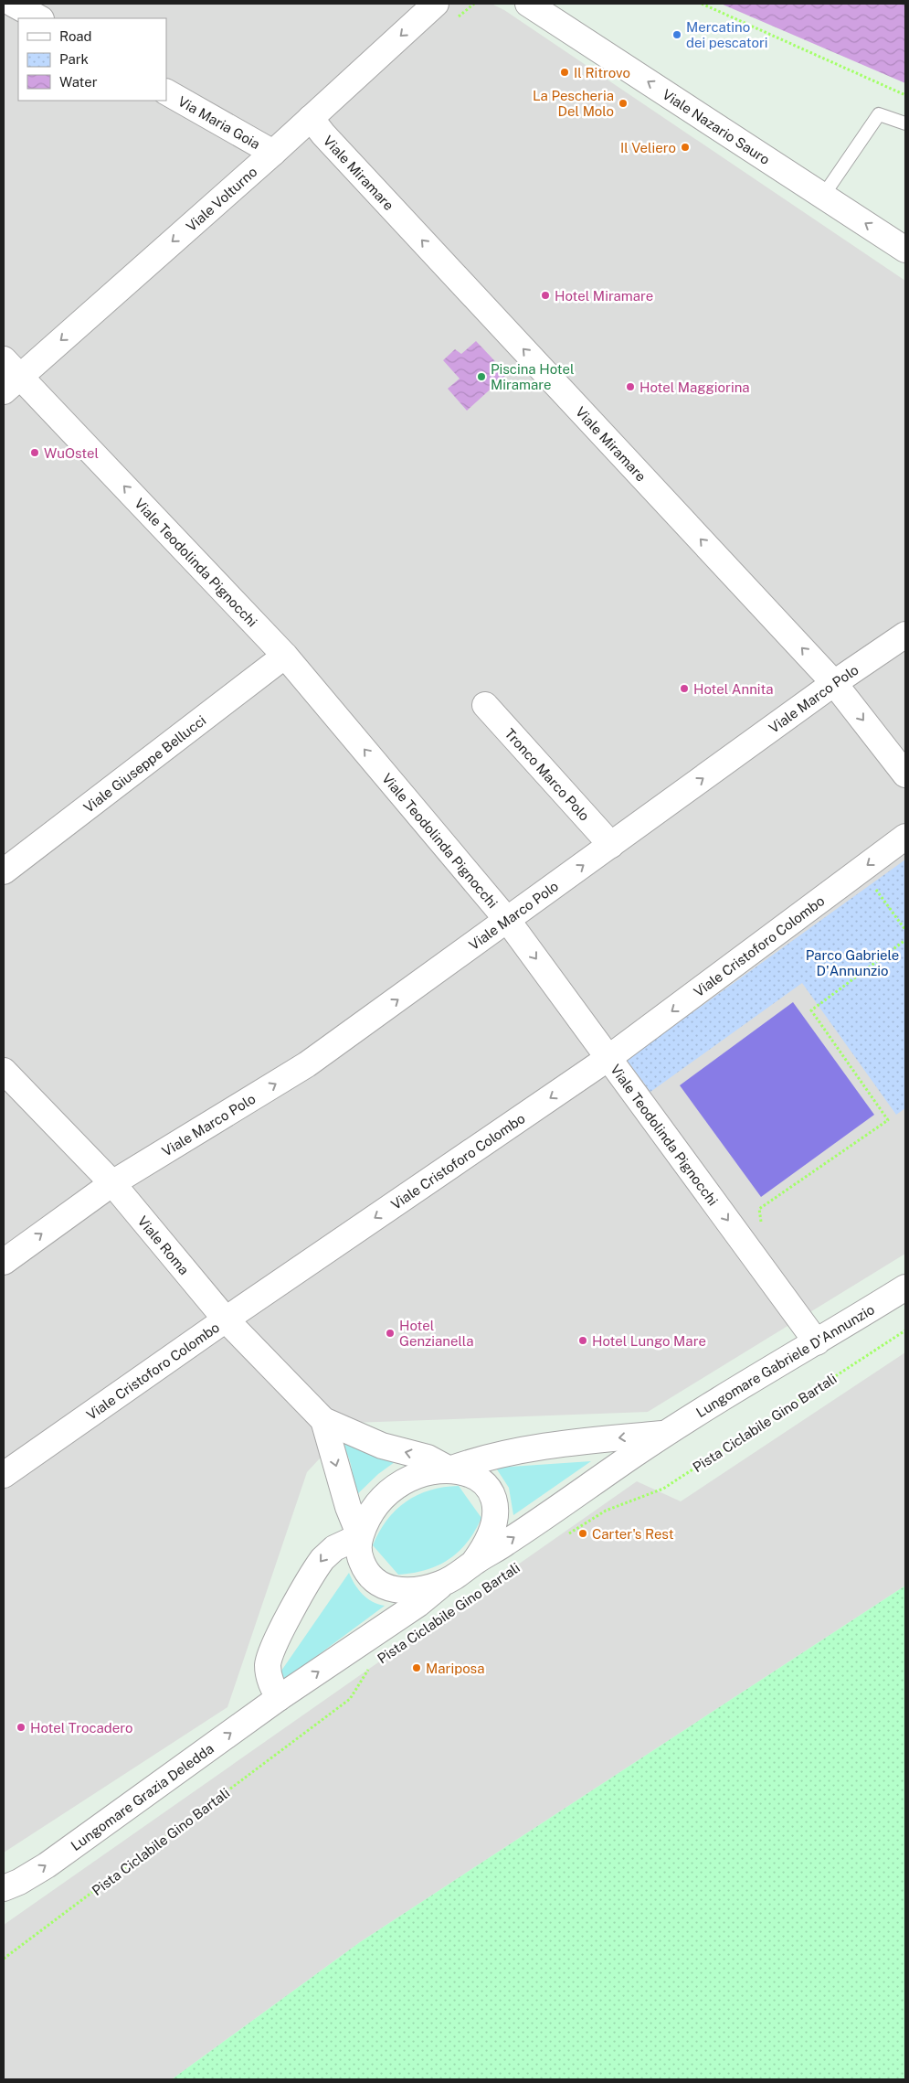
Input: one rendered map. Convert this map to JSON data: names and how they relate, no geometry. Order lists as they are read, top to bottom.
{
  "streets": {
    "street": [
      "Via Maria Goia",
      "Viale Nazario Sauro",
      "Viale Miramare",
      "Viale Volturno",
      "Viale Teodolinda Pignocchi",
      "Viale Marco Polo",
      "Viale Giuseppe Bellucci",
      "Tronco Marco Polo",
      "Viale Cristoforo Colombo",
      "Viale Roma",
      "Lungomare Gabriele D'Annunzio",
      "Lungomare Grazia Deledda"
    ],
    "path": ["Pista Ciclabile Gino Bartali"]
  },
  "crossings": [
    ["Via Maria Goia", "Viale Volturno"],
    ["Viale Miramare", "Viale Volturno"],
    ["Viale Miramare", "Viale Marco Polo"],
    ["Viale Volturno", "Viale Teodolinda Pignocchi"],
    ["Viale Teodolinda Pignocchi", "Viale Marco Polo"],
    ["Viale Teodolinda Pignocchi", "Viale Giuseppe Bellucci"],
    ["Viale Teodolinda Pignocchi", "Viale Cristoforo Colombo"],
    ["Viale Teodolinda Pignocchi", "Lungomare Gabriele D'Annunzio"],
    ["Viale Marco Polo", "Tronco Marco Polo"],
    ["Viale Marco Polo", "Viale Roma"],
    ["Viale Cristoforo Colombo", "Viale Roma"],
    ["Viale Roma", "Lungomare Gabriele D'Annunzio"],
    ["Viale Roma", "Lungomare Grazia Deledda"],
    ["Lungomare Gabriele D'Annunzio", "Lungomare Grazia Deledda"]
  ],
  "one_way": [
    "Viale Nazario Sauro",
    "Viale Volturno",
    "Viale Marco Polo",
    "Viale Cristoforo Colombo",
    "Lungomare Grazia Deledda"
  ],
  "parks": ["Parco Gabriele D'Annunzio"],
  "places": [
    "Mercatino dei pescatori",
    "Il Ritrovo",
    "La Pescheria Del Molo",
    "Il Veliero",
    "Hotel Miramare",
    "Piscina Hotel Miramare",
    "Hotel Maggiorina",
    "WuOstel",
    "Hotel Annita",
    "Hotel Genzianella",
    "Hotel Lungo Mare",
    "Carter's Rest",
    "Mariposa",
    "Hotel Trocadero"
  ],
  "legend": ["Road", "Park", "Water"]
}
